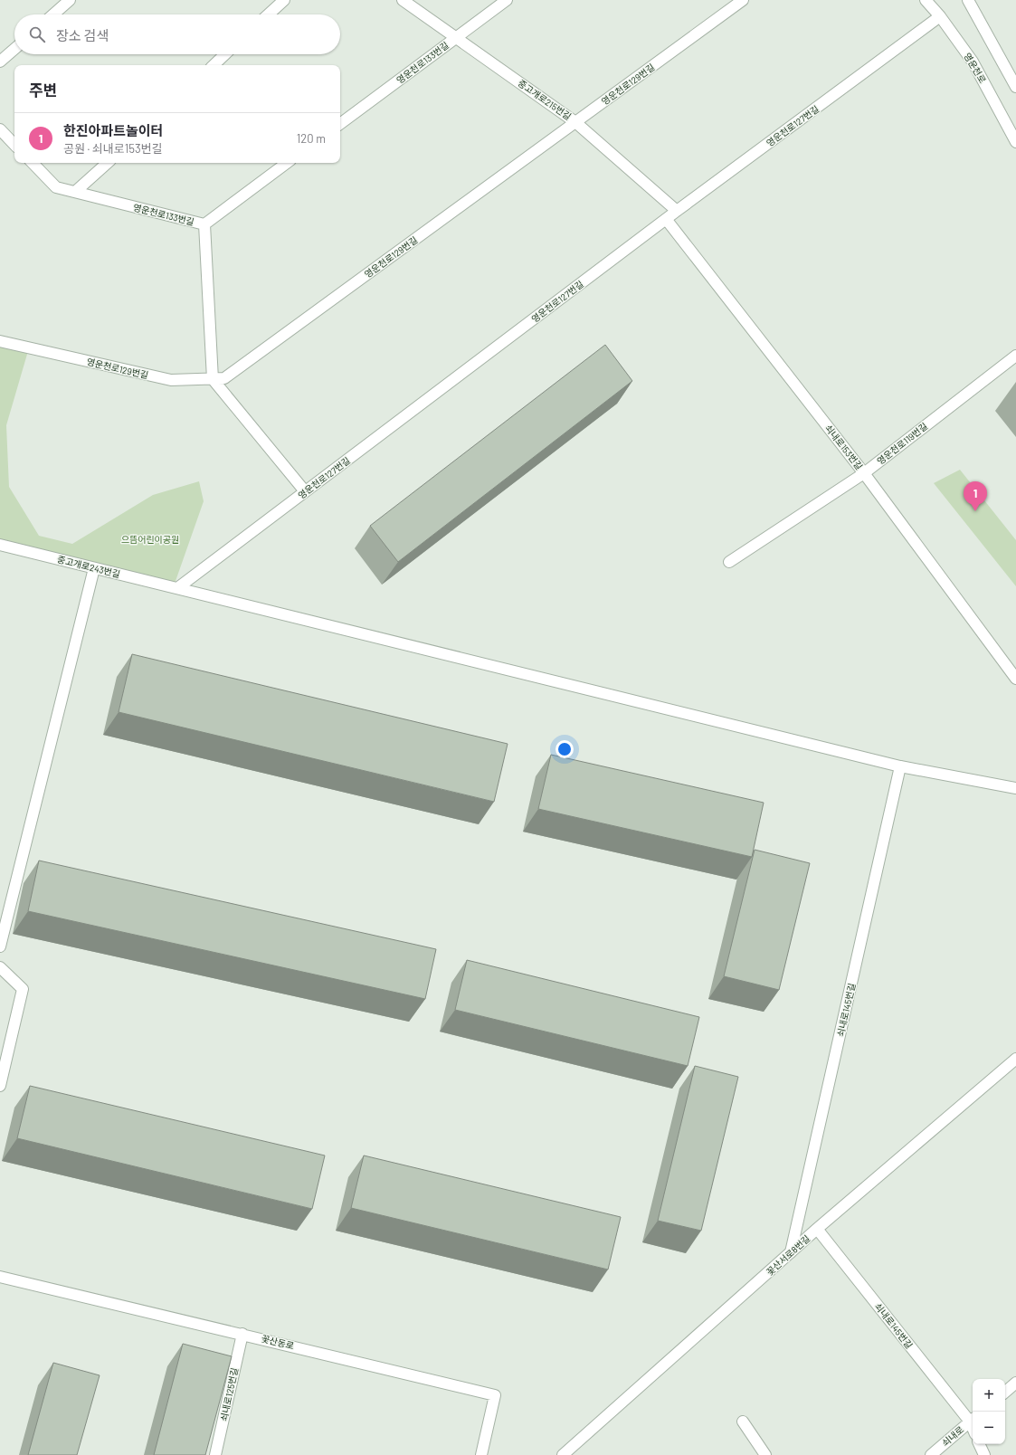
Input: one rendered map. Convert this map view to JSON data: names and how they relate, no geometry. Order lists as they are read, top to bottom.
{
  "streets": {
    "street": [
      "영운천로133번길",
      "영운천로",
      "영운천로129번길",
      "중고개로215번길",
      "영운천로127번길",
      "영운천로119번길",
      "쇠내로153번길",
      "중고개로243번길",
      "쇠내로145번길",
      "꽃산서로8번길",
      "꽃산동로",
      "쇠내로125번길",
      "쇠내로"
    ]
  },
  "crossings": [
    ["영운천로133번길", "중고개로215번길"],
    ["영운천로", "영운천로127번길"],
    ["영운천로129번길", "중고개로215번길"],
    ["중고개로215번길", "영운천로127번길"],
    ["영운천로127번길", "쇠내로153번길"],
    ["영운천로127번길", "중고개로243번길"],
    ["영운천로119번길", "쇠내로153번길"],
    ["중고개로243번길", "쇠내로145번길"],
    ["쇠내로145번길", "꽃산서로8번길"],
    ["쇠내로145번길", "쇠내로"],
    ["꽃산동로", "쇠내로125번길"]
  ],
  "parks": ["으뜸어린이공원"],
  "page": {
    "search": "장소 검색",
    "heading": "주변",
    "list": [
      {
        "mark": "1",
        "name": "한진아파트놀이터",
        "note": "공원 · 쇠내로153번길",
        "value": "120 m"
      }
    ],
    "pins": "1",
    "map_buttons": ["+", "−"]
  }
}
